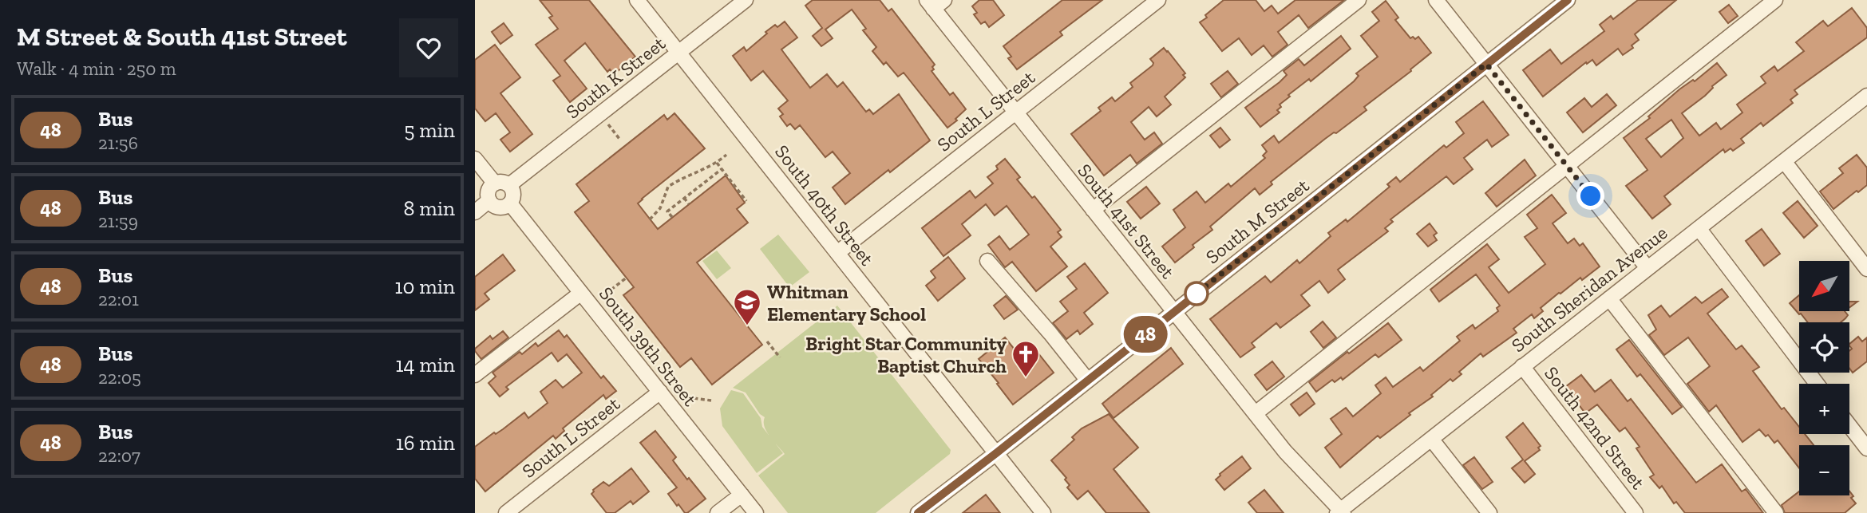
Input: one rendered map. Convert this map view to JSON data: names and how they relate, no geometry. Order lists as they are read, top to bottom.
{
  "streets": {
    "street": [
      "South K Street",
      "South L Street",
      "South 40th Street",
      "South 41st Street",
      "South M Street",
      "South Sheridan Avenue",
      "South 39th Street",
      "South 42nd Street"
    ]
  },
  "crossings": [
    ["South K Street", "South 40th Street"],
    ["South K Street", "South 39th Street"],
    ["South L Street", "South 40th Street"],
    ["South L Street", "South 41st Street"],
    ["South L Street", "South 39th Street"],
    ["South 40th Street", "South M Street"],
    ["South 41st Street", "South M Street"],
    ["South 41st Street", "South Sheridan Avenue"],
    ["South Sheridan Avenue", "South 42nd Street"]
  ],
  "places": {
    "school or university": ["Whitman Elementary School"],
    "church": ["Bright Star Community Baptist Church"]
  },
  "lines": ["bus line 48"],
  "north": "bottom left",
  "page": {
    "heading": ["M Street & South 41st Street", "Walk · 4 min · 250 m"],
    "on_map": "48",
    "list": [
      {
        "mark": "48",
        "name": "Bus",
        "note": "21:56",
        "value": "5 min"
      },
      {
        "mark": "48",
        "name": "Bus",
        "note": "21:59",
        "value": "8 min"
      },
      {
        "mark": "48",
        "name": "Bus",
        "note": "22:01",
        "value": "10 min"
      },
      {
        "mark": "48",
        "name": "Bus",
        "note": "22:05",
        "value": "14 min"
      },
      {
        "mark": "48",
        "name": "Bus",
        "note": "22:07",
        "value": "16 min"
      }
    ],
    "map_buttons": ["+", "−"]
  }
}
